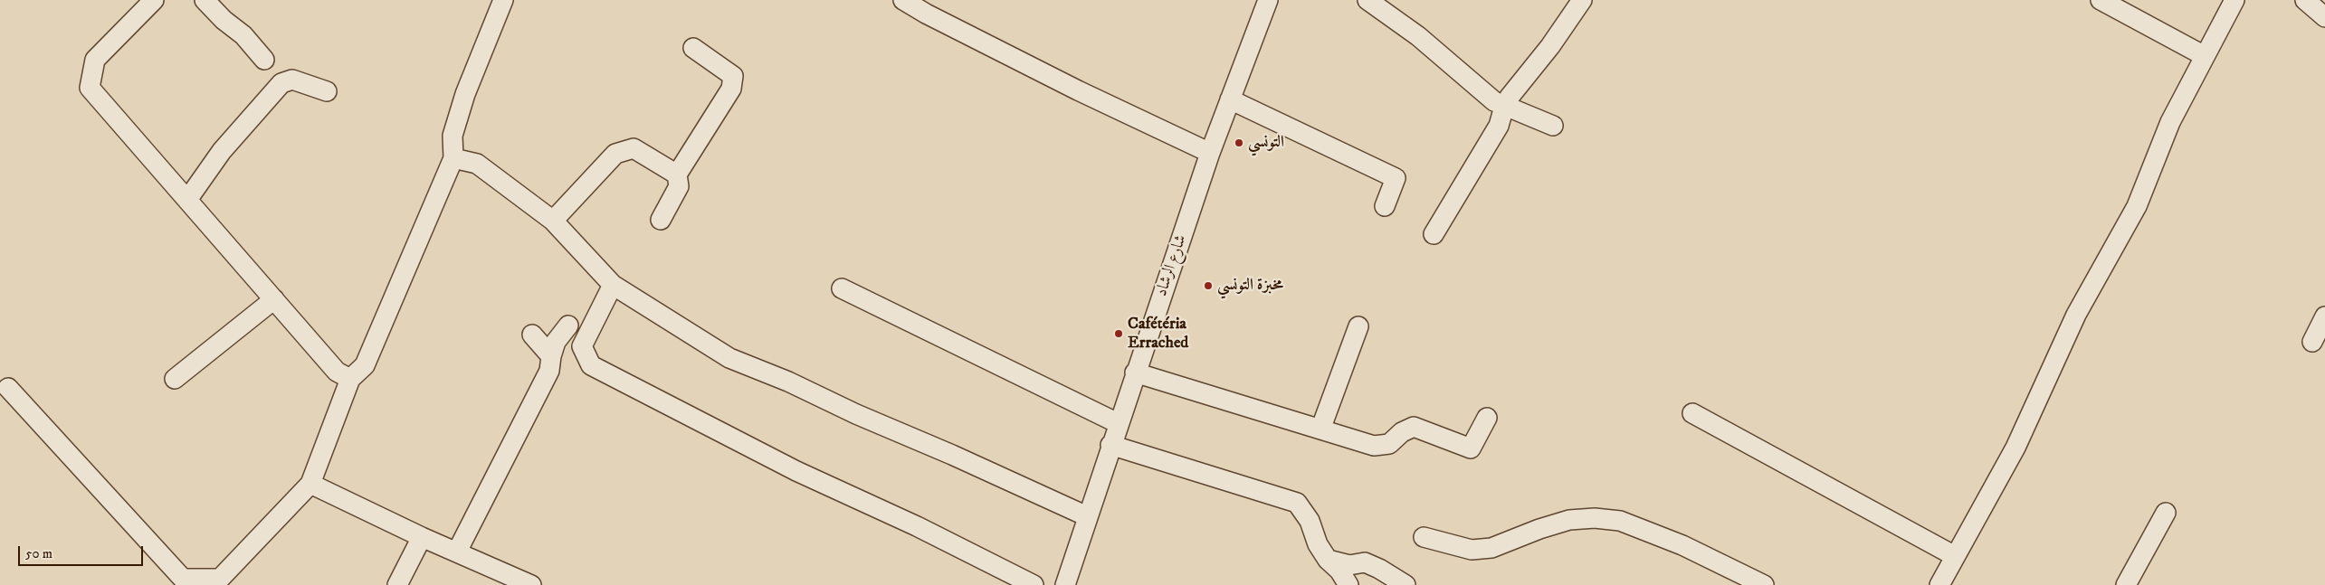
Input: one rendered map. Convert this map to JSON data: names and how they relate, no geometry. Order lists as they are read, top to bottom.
{
  "streets": {
    "street": ["شارع الرشاد"]
  },
  "places": ["التونسي", "مخبزة التونسي", "Cafétéria Errached"],
  "scale_bar": "50 m"
}
